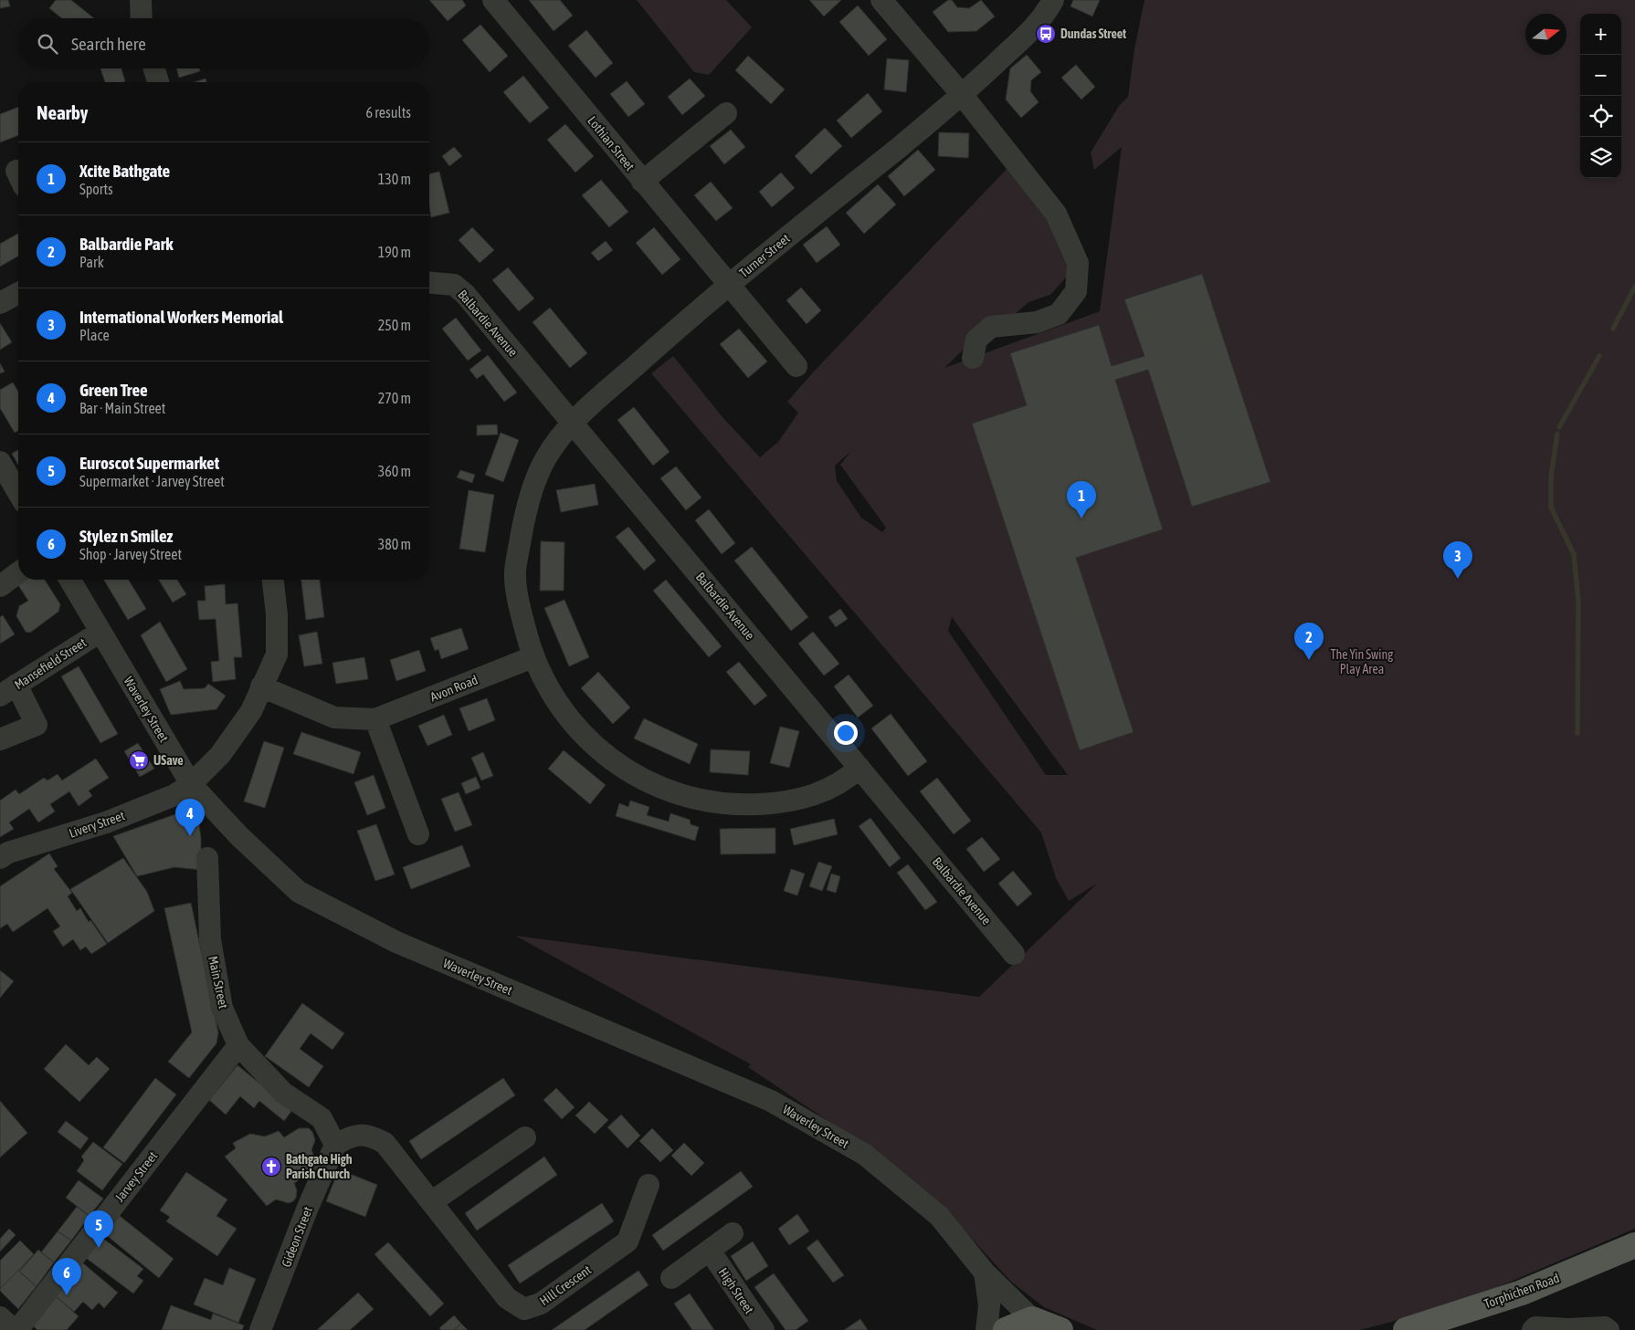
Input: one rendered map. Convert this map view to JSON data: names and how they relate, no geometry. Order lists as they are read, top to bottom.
{
  "streets": {
    "main road": ["Torphichen Road"],
    "street": [
      "Lothian Street",
      "Turner Street",
      "Balbardie Avenue",
      "Mansefield Street",
      "Avon Road",
      "Waverley Street",
      "Livery Street",
      "Main Street",
      "Jarvey Street",
      "Gideon Street",
      "Hill Crescent",
      "High Street"
    ]
  },
  "crossings": [
    ["Lothian Street", "Turner Street"],
    ["Turner Street", "Balbardie Avenue"],
    ["Turner Street", "Avon Road"],
    ["Mansefield Street", "Waverley Street"],
    ["Avon Road", "Livery Street"],
    ["Waverley Street", "Livery Street"],
    ["Main Street", "Jarvey Street"],
    ["Main Street", "Gideon Street"],
    ["Main Street", "Hill Crescent"],
    ["Gideon Street", "Hill Crescent"]
  ],
  "parks": ["The Yin Swing Play Area"],
  "places": {
    "bus stop": ["Dundas Street"],
    "supermarket": ["USave"],
    "church": ["Bathgate High Parish Church"]
  },
  "north": "right",
  "page": {
    "map_buttons": ["+", "−"],
    "search": "Search here",
    "heading": ["Nearby", "6 results"],
    "list": [
      {
        "mark": "1",
        "name": "Xcite Bathgate",
        "note": "Sports",
        "value": "130 m"
      },
      {
        "mark": "2",
        "name": "Balbardie Park",
        "note": "Park",
        "value": "190 m"
      },
      {
        "mark": "3",
        "name": "International Workers Memorial",
        "note": "Place",
        "value": "250 m"
      },
      {
        "mark": "4",
        "name": "Green Tree",
        "note": "Bar · Main Street",
        "value": "270 m"
      },
      {
        "mark": "5",
        "name": "Euroscot Supermarket",
        "note": "Supermarket · Jarvey Street",
        "value": "360 m"
      },
      {
        "mark": "6",
        "name": "Stylez n Smilez",
        "note": "Shop · Jarvey Street",
        "value": "380 m"
      }
    ],
    "pins": [
      "1",
      "3",
      "2",
      "4",
      "5",
      "6"
    ]
  }
}
